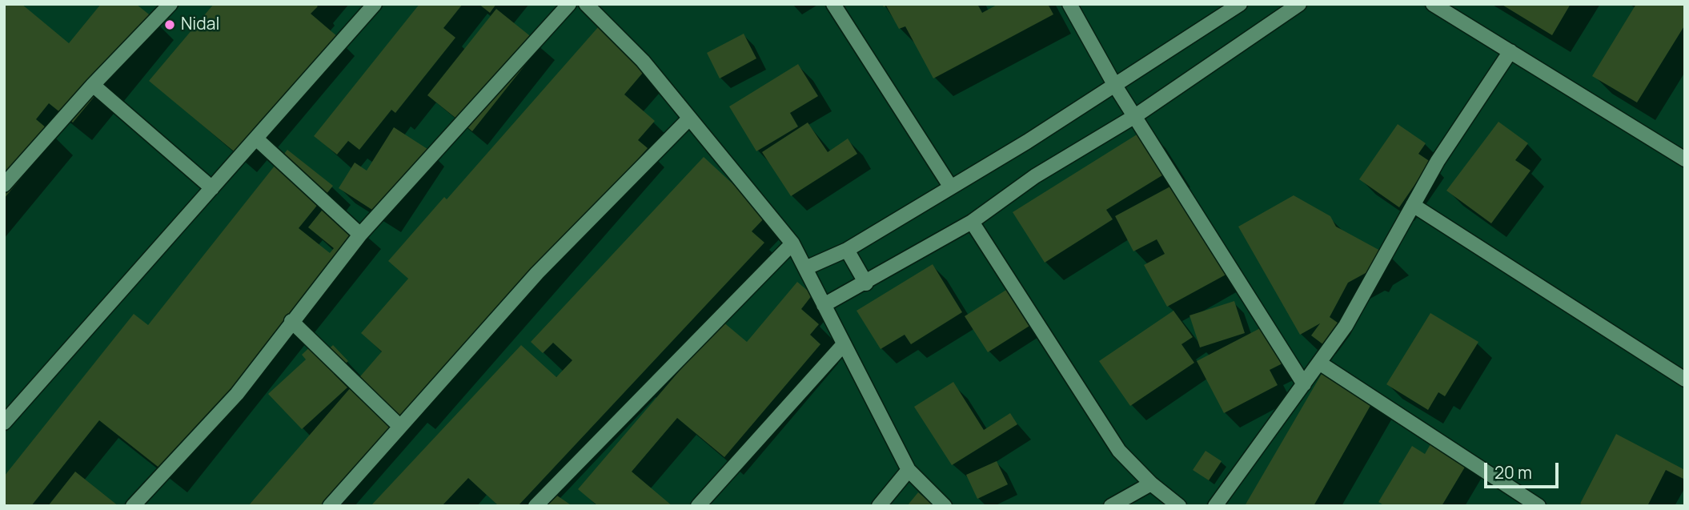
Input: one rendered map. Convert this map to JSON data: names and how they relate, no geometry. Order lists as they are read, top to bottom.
{
  "places": ["Nidal"],
  "scale_bar": "20 m"
}
